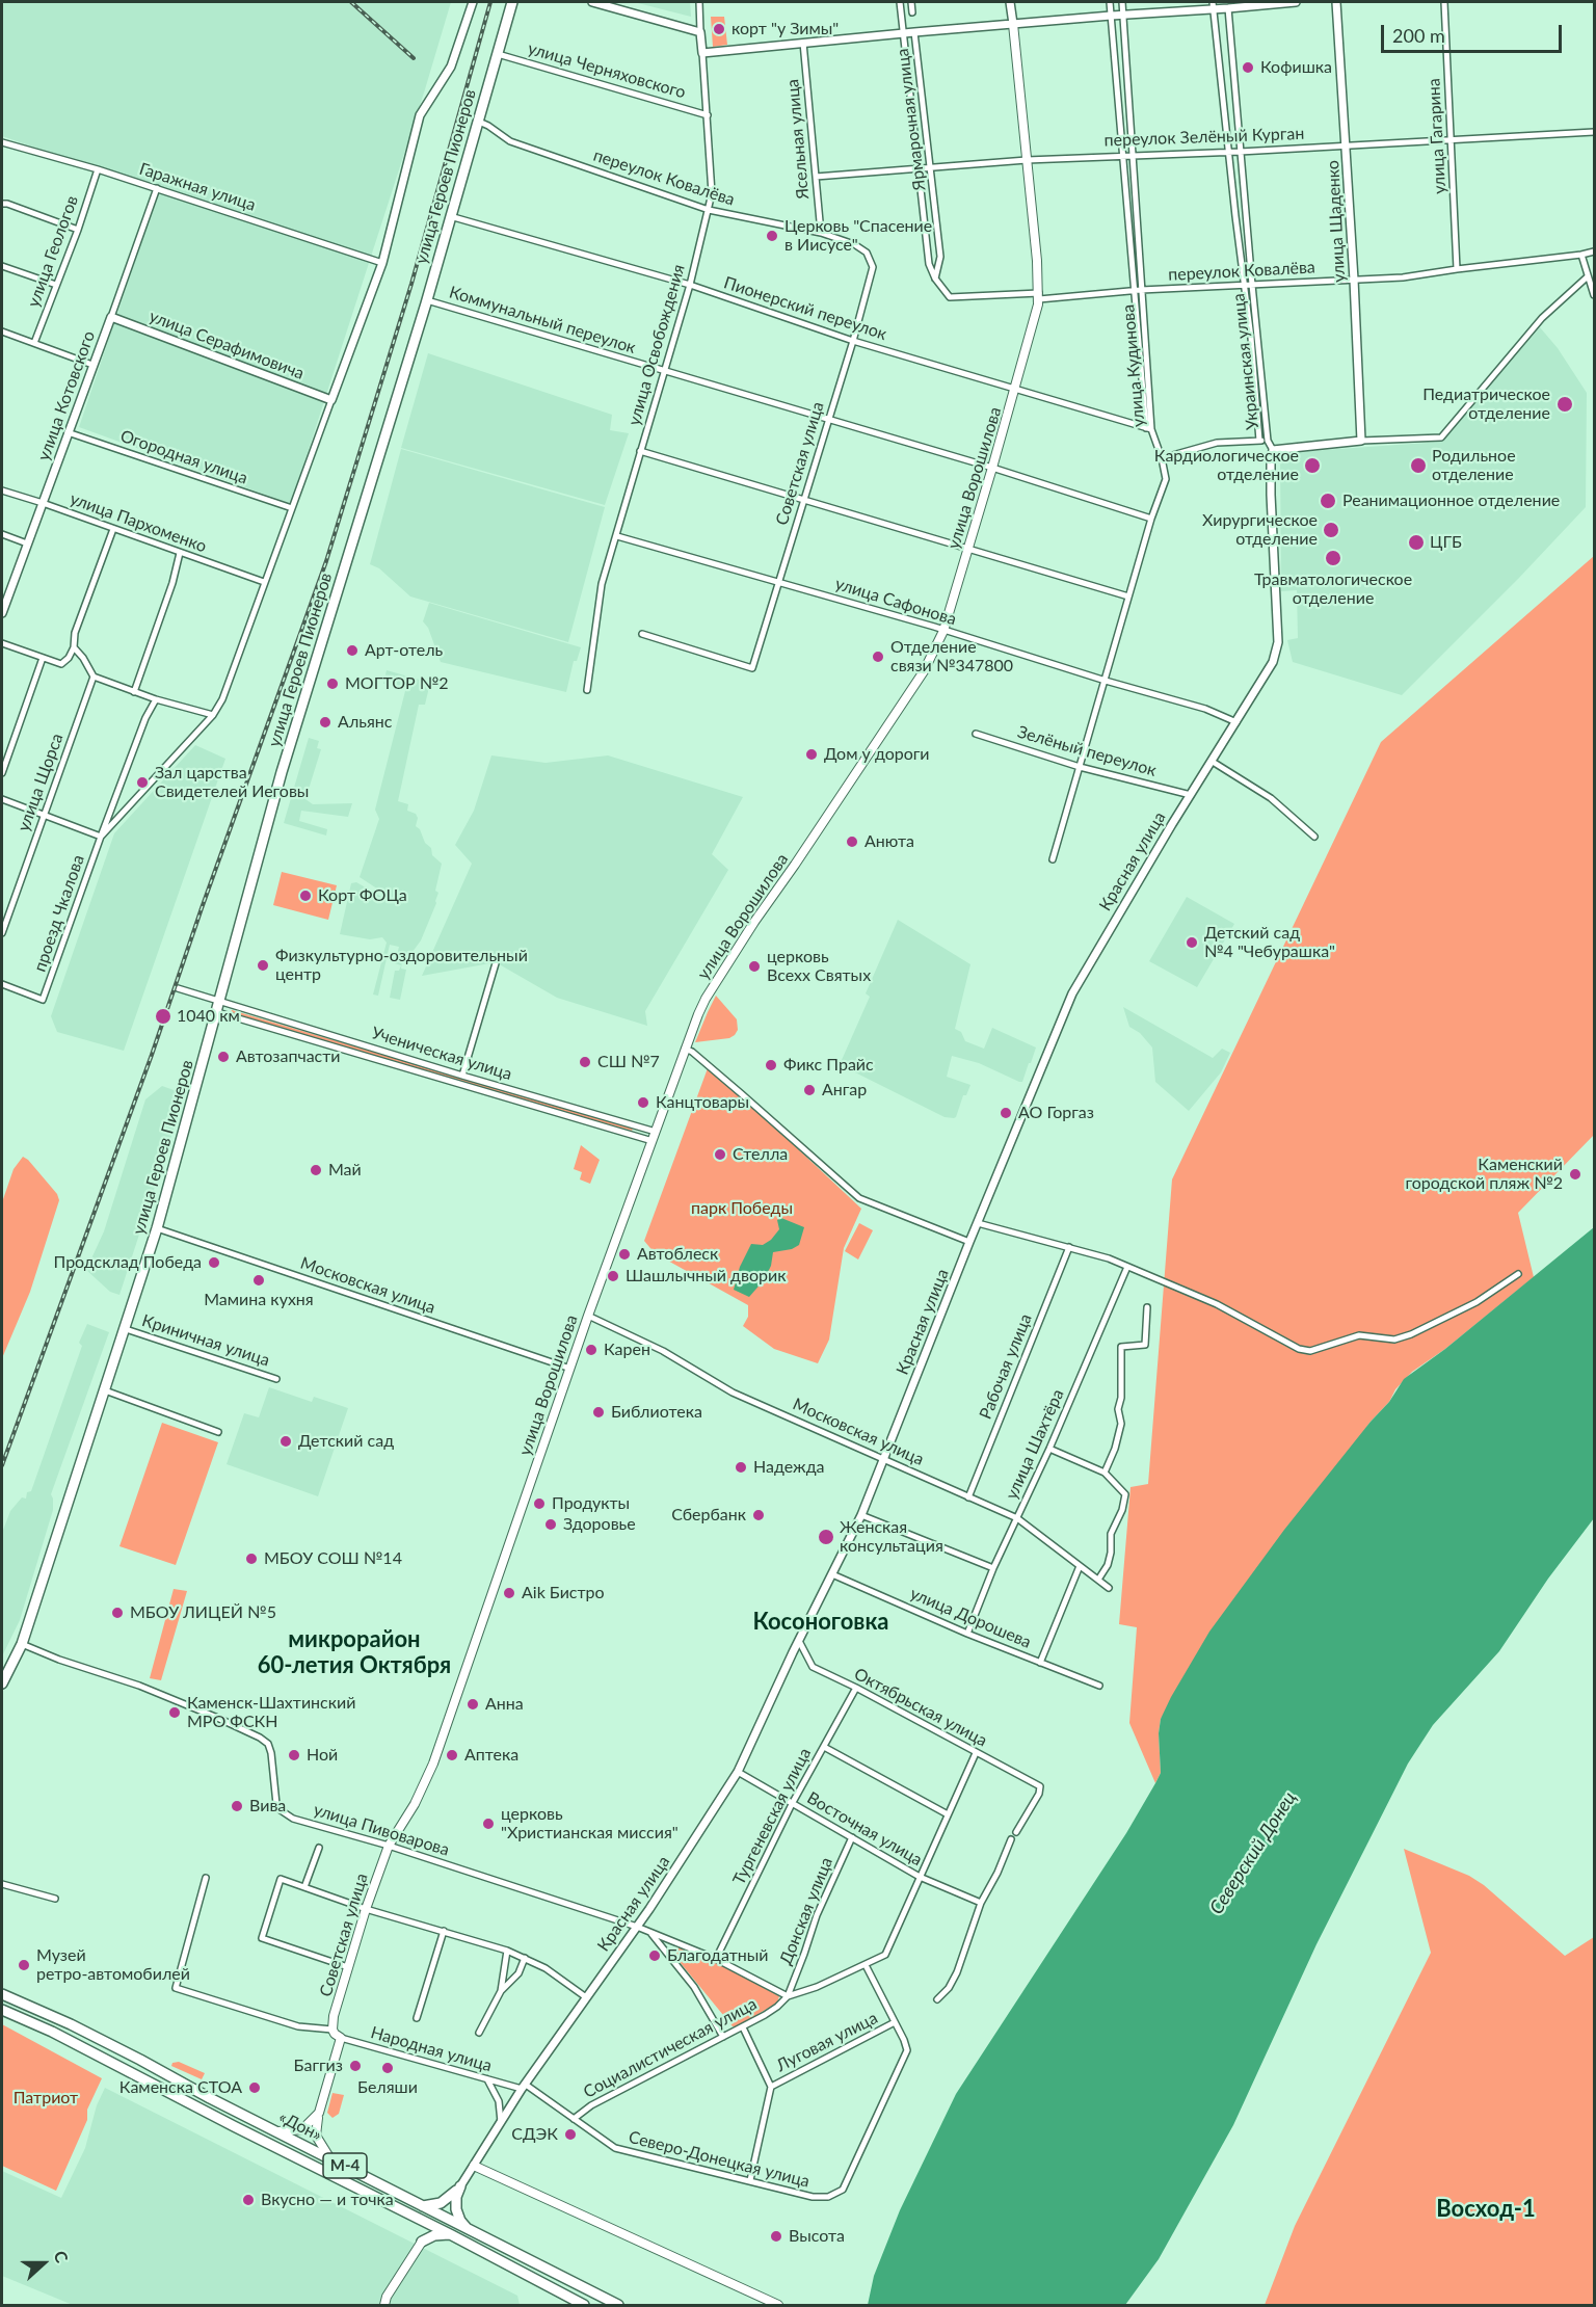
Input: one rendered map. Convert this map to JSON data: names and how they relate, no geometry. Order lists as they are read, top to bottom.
{
  "streets": {
    "main road": [
      "улица Героев Пионеров",
      "Советская улица",
      "улица Ворошилова",
      "«Дон»",
      "М-4"
    ],
    "street": [
      "улица Черняховского",
      "Ярмарочная улица",
      "улица Гагарина",
      "переулок Зелёный Курган",
      "Ясельная улица",
      "переулок Ковалёва",
      "Гаражная улица",
      "улица Щаденко",
      "улица Геологов",
      "Пионерский переулок",
      "Коммунальный переулок",
      "улица Серафимовича",
      "улица Освобождения",
      "Украинская улица",
      "улица Кудинова",
      "улица Котовского",
      "Огородная улица",
      "улица Пархоменко",
      "улица Сафонова",
      "Зелёный переулок",
      "улица Щорса",
      "Красная улица",
      "проезд Чкалова",
      "Ученическая улица",
      "Московская улица",
      "Криничная улица",
      "Рабочая улица",
      "улица Шахтёра",
      "улица Дорошева",
      "Октябрьская улица",
      "Тургеневская улица",
      "Восточная улица",
      "улица Пивоварова",
      "Донская улица",
      "Луговая улица",
      "Социалистическая улица",
      "Народная улица",
      "Северо-Донецкая улица"
    ]
  },
  "crossings": [
    ["улица Черняховского", "улица Героев Пионеров"],
    ["улица Черняховского", "улица Освобождения"],
    ["Ярмарочная улица", "переулок Зелёный Курган"],
    ["Ярмарочная улица", "переулок Ковалёва"],
    ["улица Гагарина", "переулок Зелёный Курган"],
    ["улица Гагарина", "переулок Ковалёва"],
    ["переулок Зелёный Курган", "Ясельная улица"],
    ["переулок Зелёный Курган", "улица Щаденко"],
    ["переулок Зелёный Курган", "Украинская улица"],
    ["переулок Зелёный Курган", "улица Кудинова"],
    ["переулок Зелёный Курган", "улица Ворошилова"],
    ["Ясельная улица", "переулок Ковалёва"],
    ["улица Героев Пионеров", "переулок Ковалёва"],
    ["улица Героев Пионеров", "Гаражная улица"],
    ["улица Героев Пионеров", "Пионерский переулок"],
    ["улица Героев Пионеров", "Коммунальный переулок"],
    ["улица Героев Пионеров", "улица Серафимовича"],
    ["улица Героев Пионеров", "Огородная улица"],
    ["улица Героев Пионеров", "улица Пархоменко"],
    ["улица Героев Пионеров", "проезд Чкалова"],
    ["улица Героев Пионеров", "Ученическая улица"],
    ["улица Героев Пионеров", "Московская улица"],
    ["улица Героев Пионеров", "Криничная улица"],
    ["улица Героев Пионеров", "улица Пивоварова"],
    ["переулок Ковалёва", "улица Щаденко"],
    ["переулок Ковалёва", "улица Освобождения"],
    ["переулок Ковалёва", "Украинская улица"],
    ["переулок Ковалёва", "улица Кудинова"],
    ["переулок Ковалёва", "Советская улица"],
    ["переулок Ковалёва", "улица Ворошилова"],
    ["Гаражная улица", "улица Геологов"],
    ["Гаражная улица", "улица Котовского"],
    ["Пионерский переулок", "улица Освобождения"],
    ["Пионерский переулок", "улица Кудинова"],
    ["Пионерский переулок", "Советская улица"],
    ["Пионерский переулок", "улица Ворошилова"],
    ["Коммунальный переулок", "улица Освобождения"],
    ["Коммунальный переулок", "улица Кудинова"],
    ["Коммунальный переулок", "Советская улица"],
    ["Коммунальный переулок", "улица Ворошилова"],
    ["улица Серафимовича", "улица Котовского"],
    ["улица Освобождения", "улица Сафонова"],
    ["Украинская улица", "Красная улица"],
    ["улица Кудинова", "улица Сафонова"],
    ["улица Кудинова", "Зелёный переулок"],
    ["улица Котовского", "Огородная улица"],
    ["улица Котовского", "улица Пархоменко"],
    ["Советская улица", "улица Ворошилова"],
    ["Советская улица", "улица Сафонова"],
    ["Советская улица", "улица Пивоварова"],
    ["Советская улица", "Народная улица"],
    ["Советская улица", "«Дон»"],
    ["улица Ворошилова", "улица Сафонова"],
    ["улица Ворошилова", "Ученическая улица"],
    ["улица Ворошилова", "Московская улица"],
    ["улица Ворошилова", "улица Пивоварова"],
    ["улица Сафонова", "Красная улица"],
    ["Зелёный переулок", "Красная улица"],
    ["Красная улица", "Московская улица"],
    ["Красная улица", "улица Дорошева"],
    ["Красная улица", "Октябрьская улица"],
    ["Красная улица", "Восточная улица"],
    ["Красная улица", "улица Пивоварова"],
    ["Красная улица", "Народная улица"],
    ["Красная улица", "Северо-Донецкая улица"],
    ["Московская улица", "Рабочая улица"],
    ["Московская улица", "улица Шахтёра"],
    ["улица Шахтёра", "улица Дорошева"],
    ["Октябрьская улица", "Тургеневская улица"],
    ["Октябрьская улица", "Социалистическая улица"],
    ["Тургеневская улица", "Восточная улица"],
    ["Тургеневская улица", "улица Пивоварова"],
    ["Восточная улица", "Донская улица"],
    ["Восточная улица", "Социалистическая улица"],
    ["улица Пивоварова", "Донская улица"],
    ["улица Пивоварова", "Социалистическая улица"],
    ["Донская улица", "Социалистическая улица"],
    ["Луговая улица", "Северо-Донецкая улица"],
    ["Социалистическая улица", "Северо-Донецкая улица"],
    ["Народная улица", "Северо-Донецкая улица"]
  ],
  "districts": ["Косоноговка", "микрорайон 60-летия Октября", "Восход-1"],
  "water": ["Северский Донец"],
  "parks": ["парк Победы", "Патриот"],
  "places": [
    "корт \"у Зимы\"",
    "Кофишка",
    "Церковь \"Спасение в Иисусе\"",
    "Педиатрическое отделение",
    "Кардиологическое отделение",
    "Родильное отделение",
    "Реанимационное отделение",
    "Хирургическое отделение",
    "ЦГБ",
    "Травматологическое отделение",
    "Арт-отель",
    "Отделение связи №347800",
    "МОГТОР №2",
    "Альянс",
    "Дом у дороги",
    "Зал царства Свидетелей Иеговы",
    "Анюта",
    "Корт ФОЦа",
    "Детский сад №4 \"Чебурашка\"",
    "Физкультурно-оздоровительный центр",
    "церковь Всехх Святых",
    "1040 км",
    "Автозапчасти",
    "СШ №7",
    "Фикс Прайс",
    "Ангар",
    "Канцтовары",
    "АО Горгаз",
    "Стелла",
    "Май",
    "Каменский городской пляж №2",
    "Автоблеск",
    "Продсклад Победа",
    "Шашлычный дворик",
    "Мамина кухня",
    "Карен",
    "Библиотека",
    "Детский сад",
    "Надежда",
    "Продукты",
    "Сбербанк",
    "Здоровье",
    "Женская консультация",
    "МБОУ СОШ №14",
    "Aik Бистро",
    "МБОУ ЛИЦЕЙ №5",
    "Анна",
    "Каменск-Шахтинский МРО ФСКН",
    "Ной",
    "Аптека",
    "Вива",
    "церковь \"Христианская миссия\"",
    "Благодатный",
    "Музей ретро-автомобилей",
    "Баггиз",
    "Беляши",
    "Каменска СТОА",
    "СДЭК",
    "Вкусно — и точка",
    "Высота"
  ],
  "scale_bar": "200 m",
  "north": "right"
}
